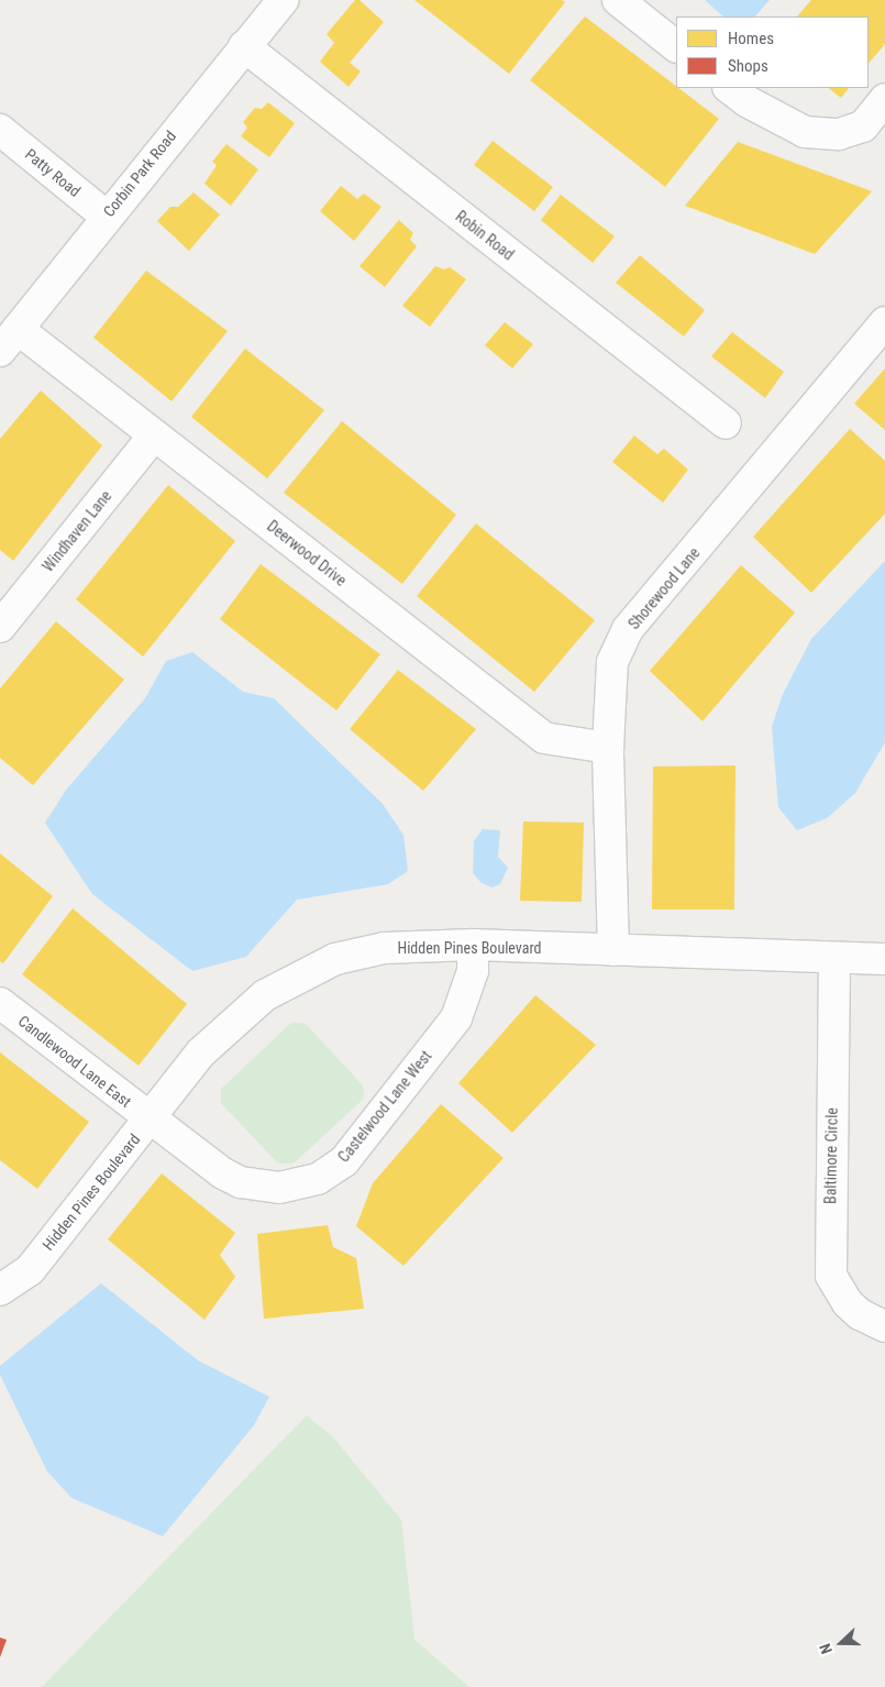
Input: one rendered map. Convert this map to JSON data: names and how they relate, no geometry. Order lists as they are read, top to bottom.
{
  "streets": {
    "street": [
      "Patty Road",
      "Corbin Park Road",
      "Robin Road",
      "Windhaven Lane",
      "Deerwood Drive",
      "Shorewood Lane",
      "Hidden Pines Boulevard",
      "Candlewood Lane East",
      "Castelwood Lane West",
      "Baltimore Circle"
    ]
  },
  "crossings": [
    ["Patty Road", "Corbin Park Road"],
    ["Corbin Park Road", "Robin Road"],
    ["Corbin Park Road", "Deerwood Drive"],
    ["Windhaven Lane", "Deerwood Drive"],
    ["Deerwood Drive", "Shorewood Lane"],
    ["Shorewood Lane", "Hidden Pines Boulevard"],
    ["Hidden Pines Boulevard", "Candlewood Lane East"],
    ["Hidden Pines Boulevard", "Castelwood Lane West"],
    ["Hidden Pines Boulevard", "Baltimore Circle"],
    ["Candlewood Lane East", "Castelwood Lane West"]
  ],
  "legend": ["Homes", "Shops"],
  "north": "left"
}
